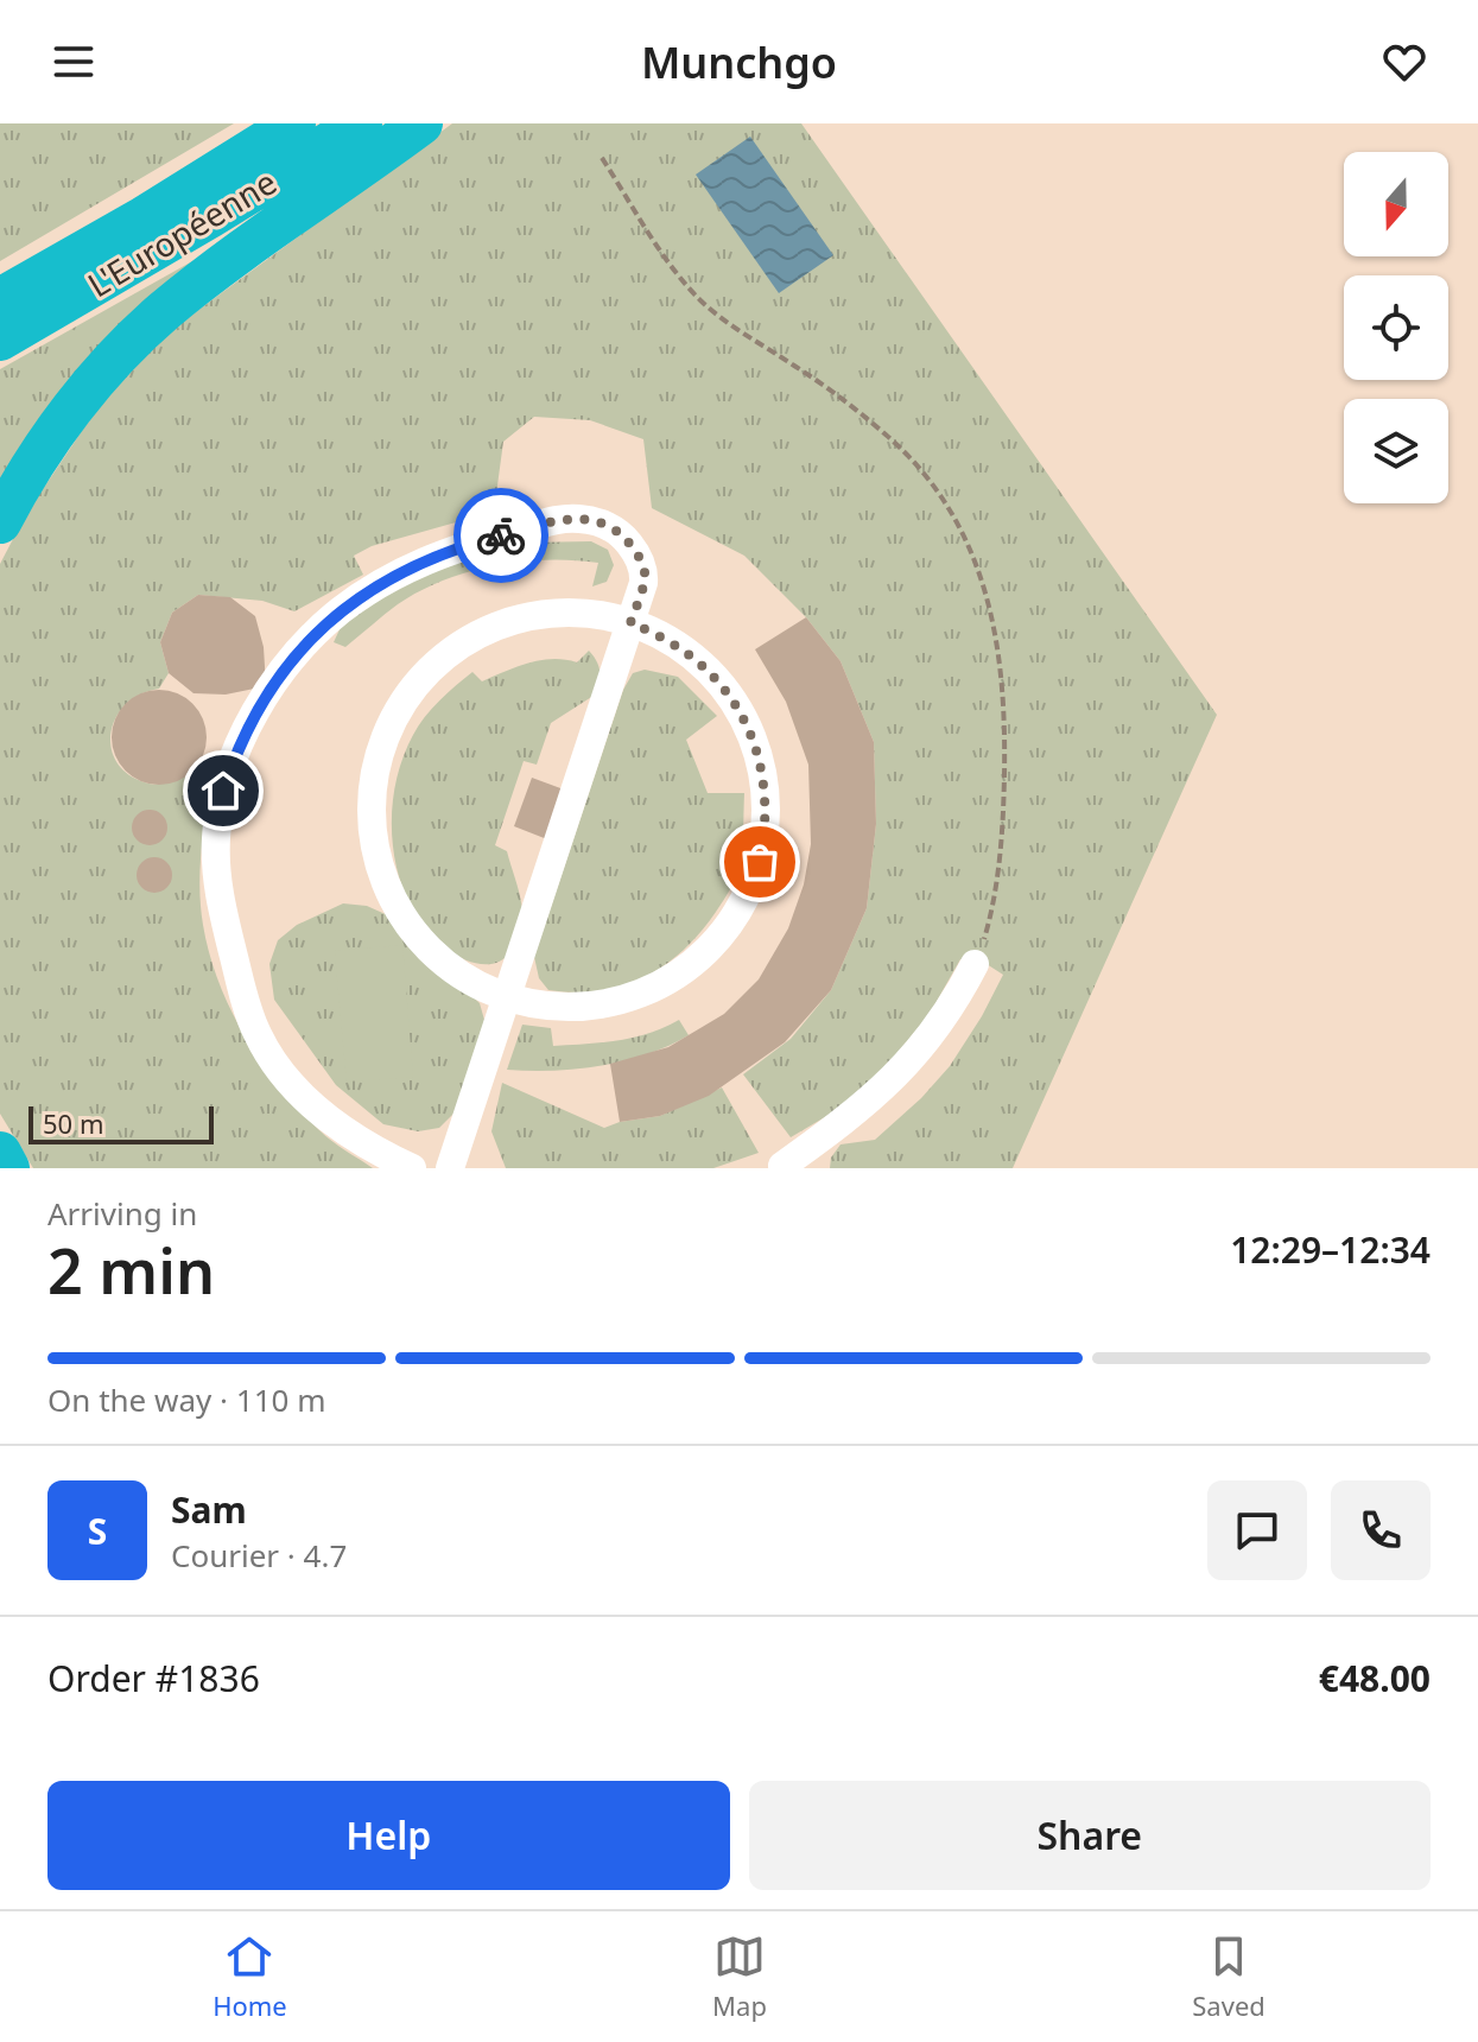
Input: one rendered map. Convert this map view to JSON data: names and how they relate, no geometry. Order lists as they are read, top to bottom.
{
  "streets": {
    "highway": ["L'Européenne"]
  },
  "scale_bar": "50 m",
  "north": "bottom",
  "page": {
    "header": "Munchgo",
    "scale": "50 m",
    "heading": ["2 min", "Arriving in", "12:29–12:34"],
    "panel": [
      "Sam",
      "Courier · 4.7",
      "Order #1836",
      "€48.00"
    ],
    "bar": "On the way · 110 m",
    "round": "S",
    "buttons": ["Help", "Share"],
    "tabs": ["Home", "Map", "Saved"]
  }
}
